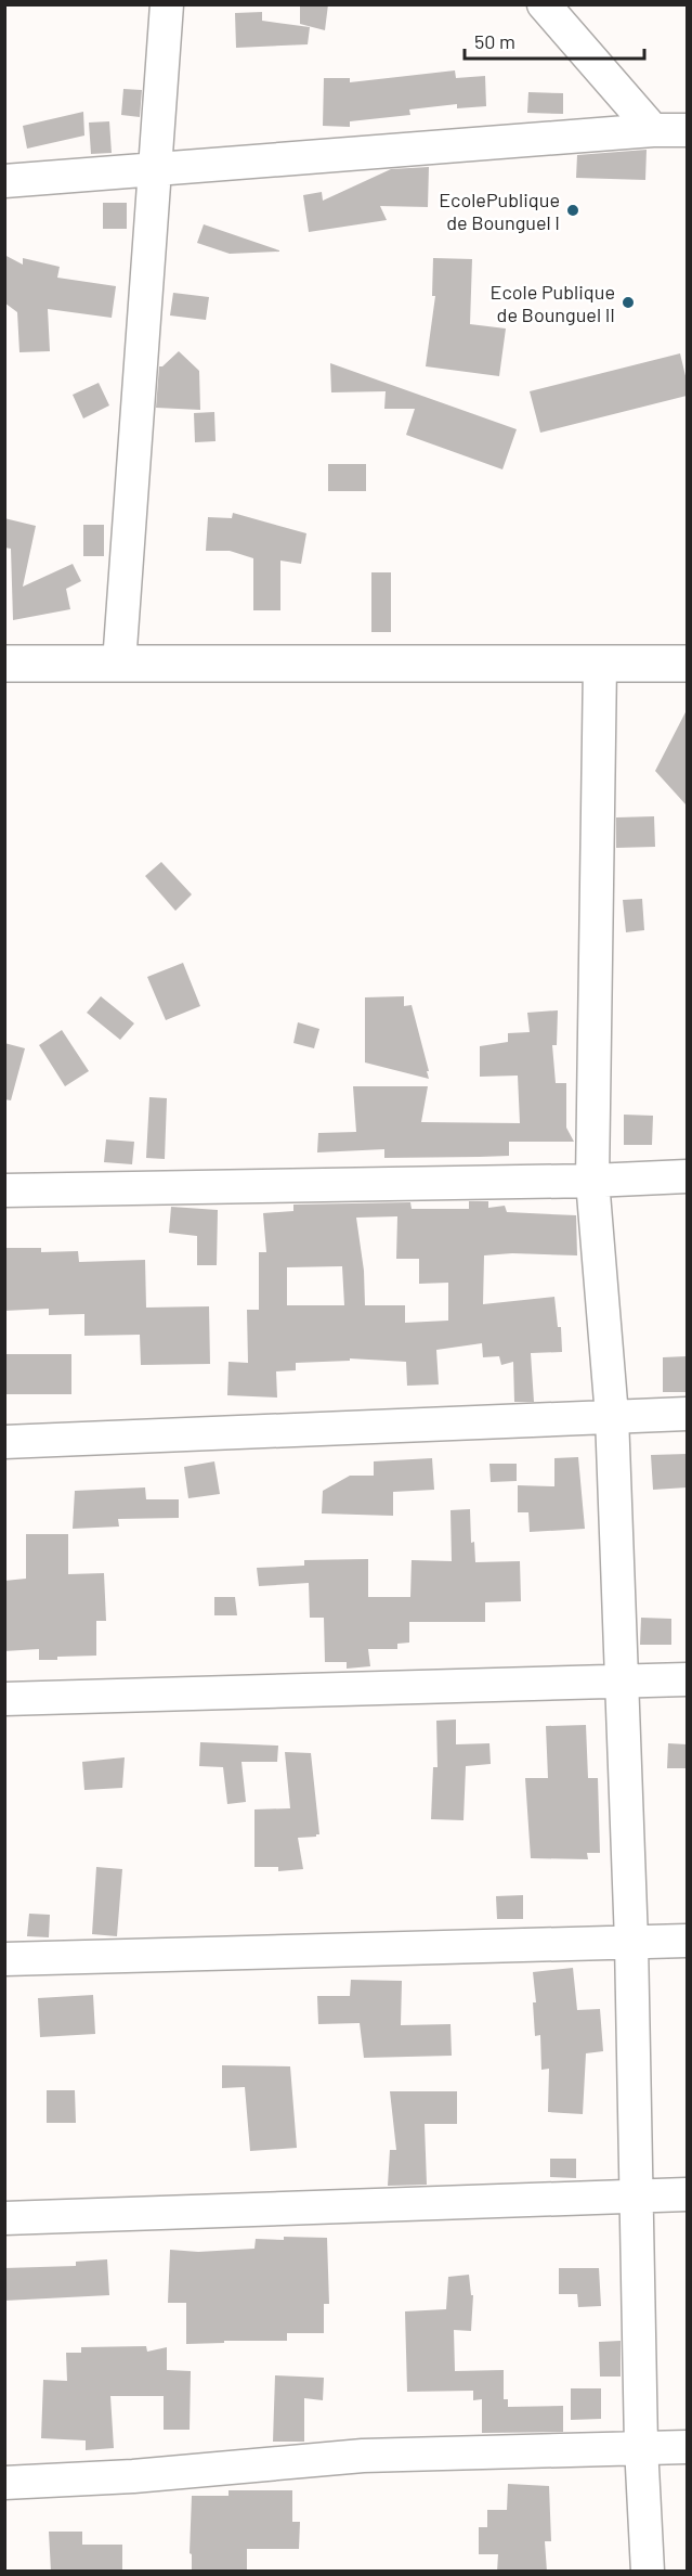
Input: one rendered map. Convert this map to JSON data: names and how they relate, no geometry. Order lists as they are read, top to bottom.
{
  "places": ["EcolePublique de Bounguel I", "Ecole Publique de Bounguel II"],
  "scale_bar": "50 m"
}
